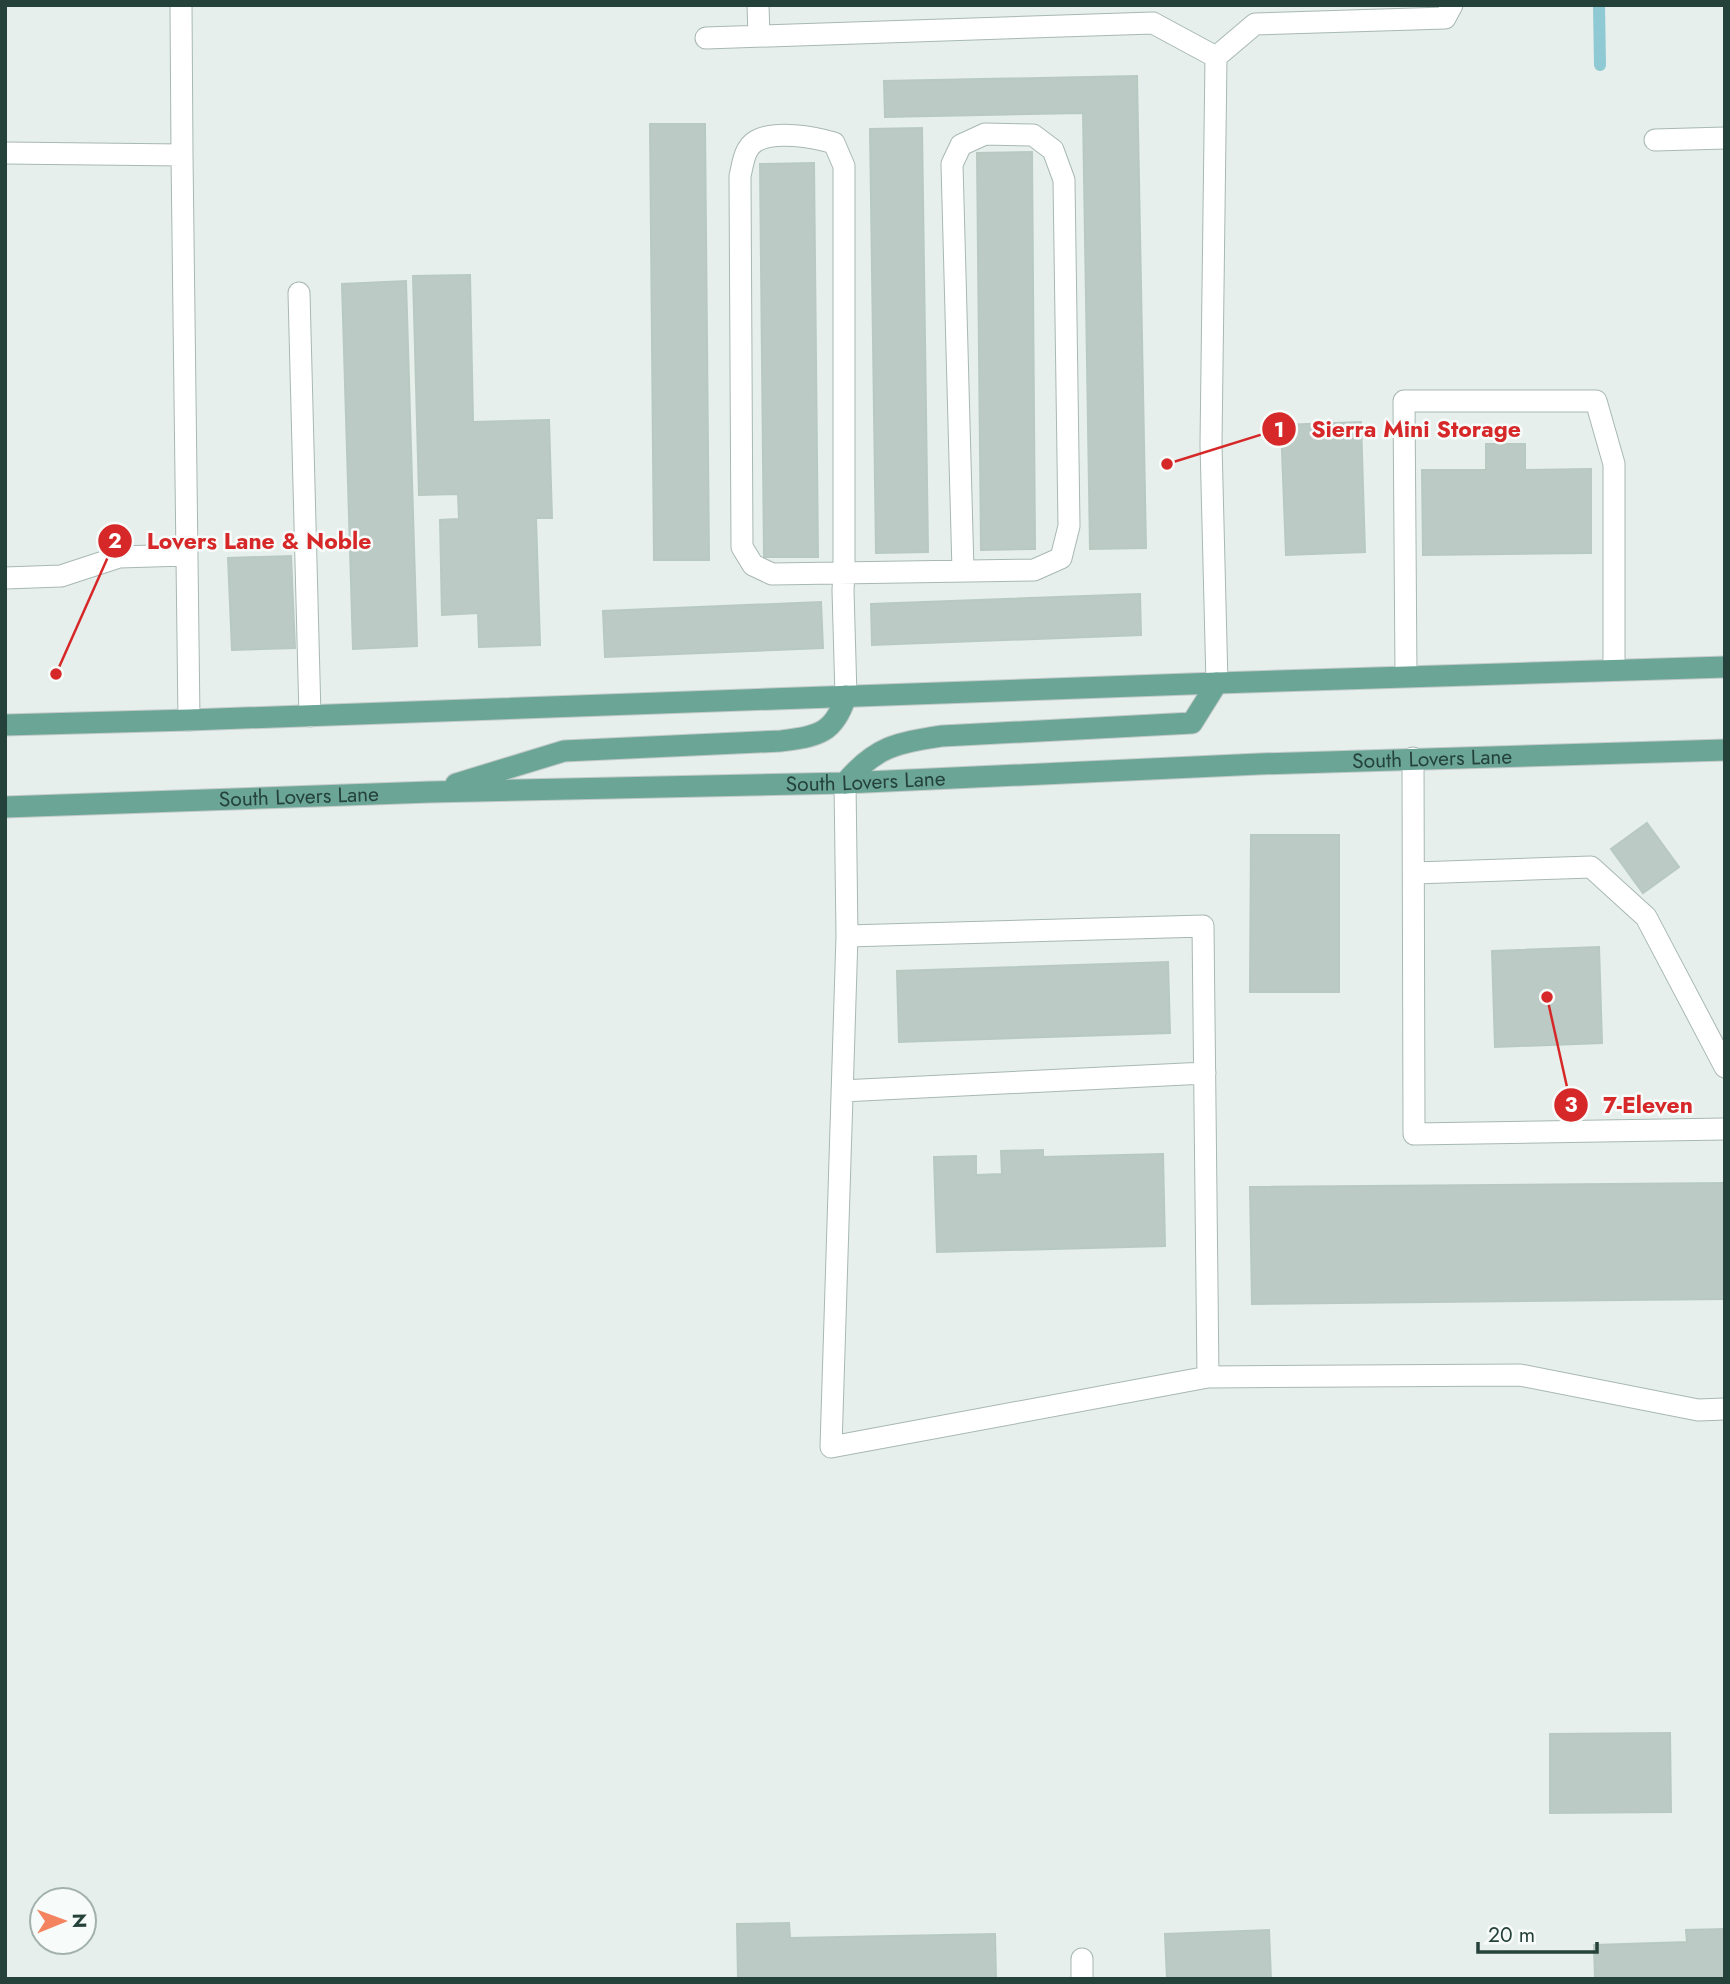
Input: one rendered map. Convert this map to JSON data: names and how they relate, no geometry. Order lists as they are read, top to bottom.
{
  "streets": {
    "main road": ["South Lovers Lane"]
  },
  "places": ["Sierra Mini Storage", "Lovers Lane & Noble", "7-Eleven"],
  "scale_bar": "20 m",
  "north": "right"
}
